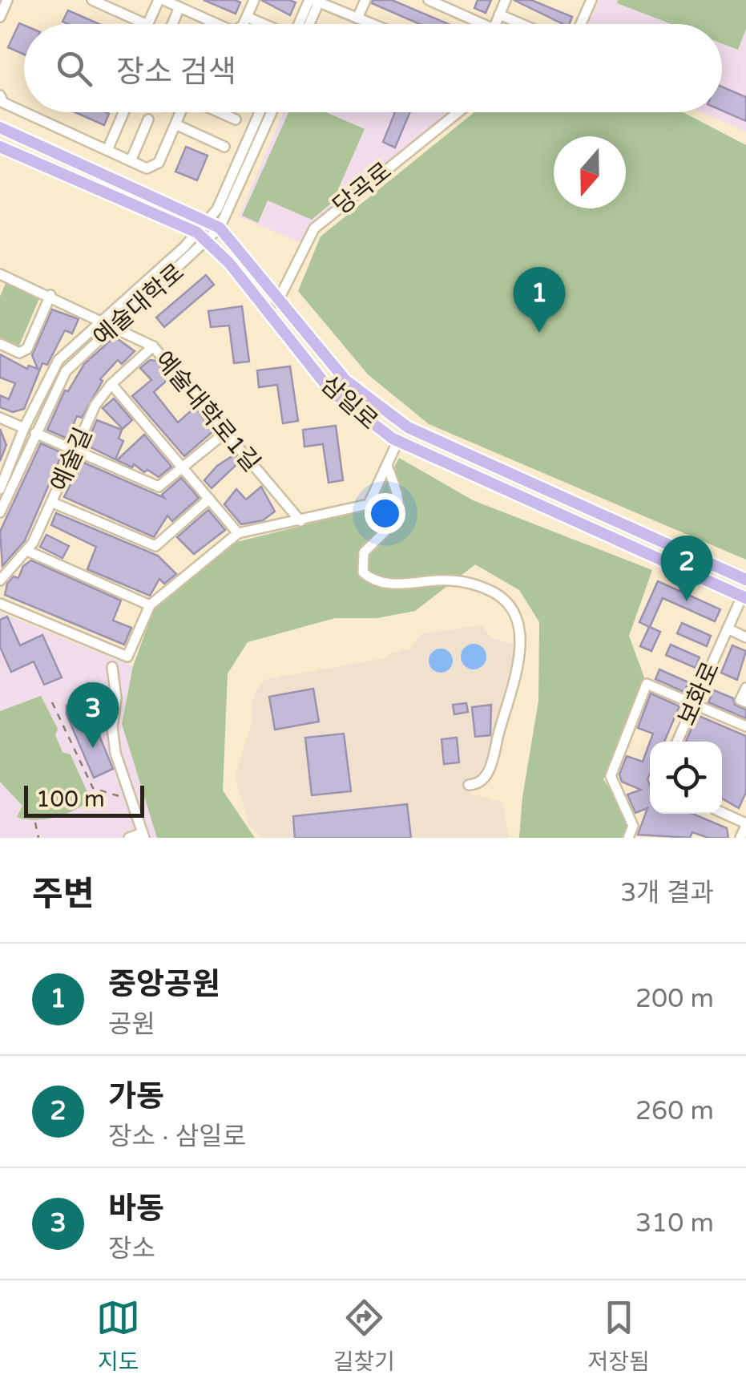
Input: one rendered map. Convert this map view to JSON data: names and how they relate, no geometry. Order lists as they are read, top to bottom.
{
  "streets": {
    "main road": ["삼일로"],
    "street": [
      "당곡로",
      "예술대학로",
      "예술대학로1길",
      "예술길",
      "보화로"
    ]
  },
  "crossings": [
    ["당곡로", "삼일로"],
    ["예술대학로", "삼일로"],
    ["예술대학로", "예술대학로1길"],
    ["삼일로", "보화로"],
    ["예술대학로1길", "예술길"]
  ],
  "scale_bar": "100 m",
  "north": "bottom",
  "page": {
    "search": "장소 검색",
    "pins": ["1", "2", "3"],
    "scale": "100 m",
    "heading": ["주변", "3개 결과"],
    "list": [
      {
        "mark": "1",
        "name": "중앙공원",
        "note": "공원",
        "value": "200 m"
      },
      {
        "mark": "2",
        "name": "가동",
        "note": "장소 · 삼일로",
        "value": "260 m"
      },
      {
        "mark": "3",
        "name": "바동",
        "note": "장소",
        "value": "310 m"
      }
    ],
    "nav": ["지도", "길찾기", "저장됨"]
  }
}
